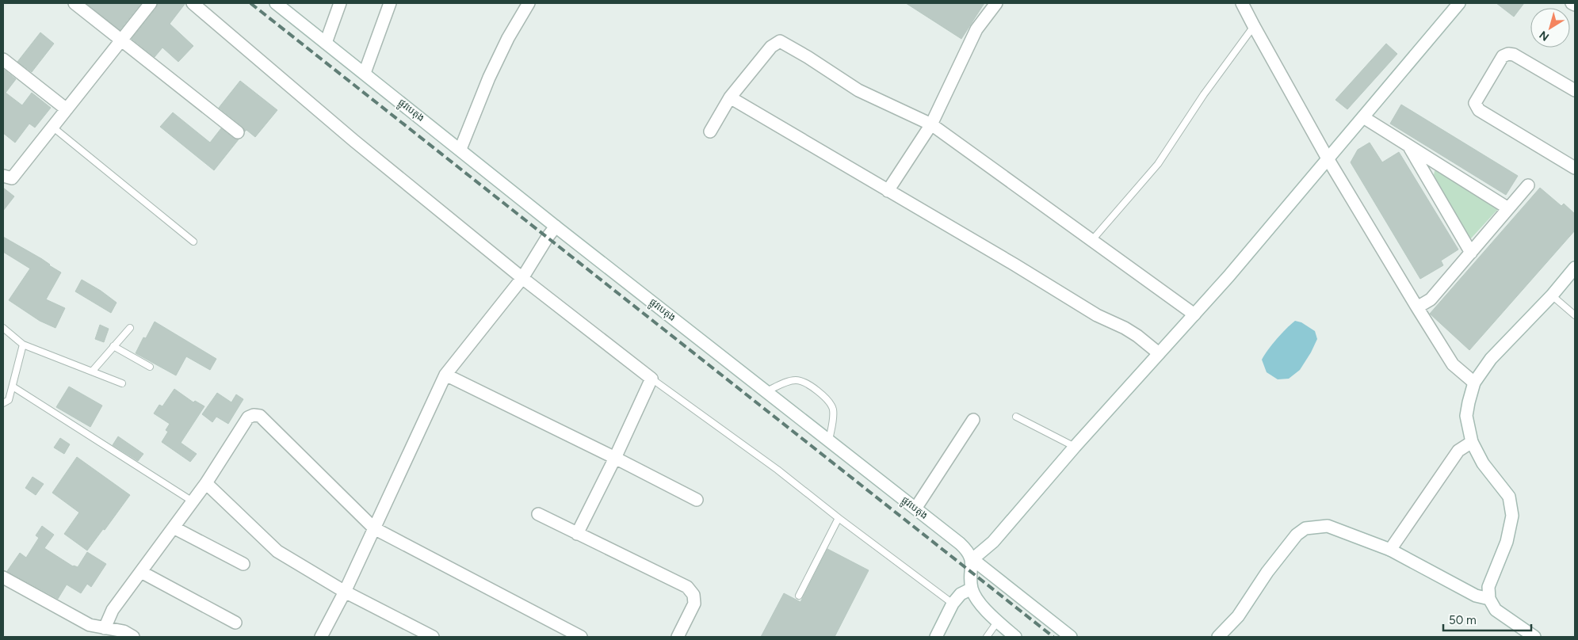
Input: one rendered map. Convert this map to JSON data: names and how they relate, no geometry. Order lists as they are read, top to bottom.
{
  "streets": {
    "street": ["ផ្លូវបេតុង"]
  },
  "scale_bar": "50 m",
  "north": "bottom left"
}
